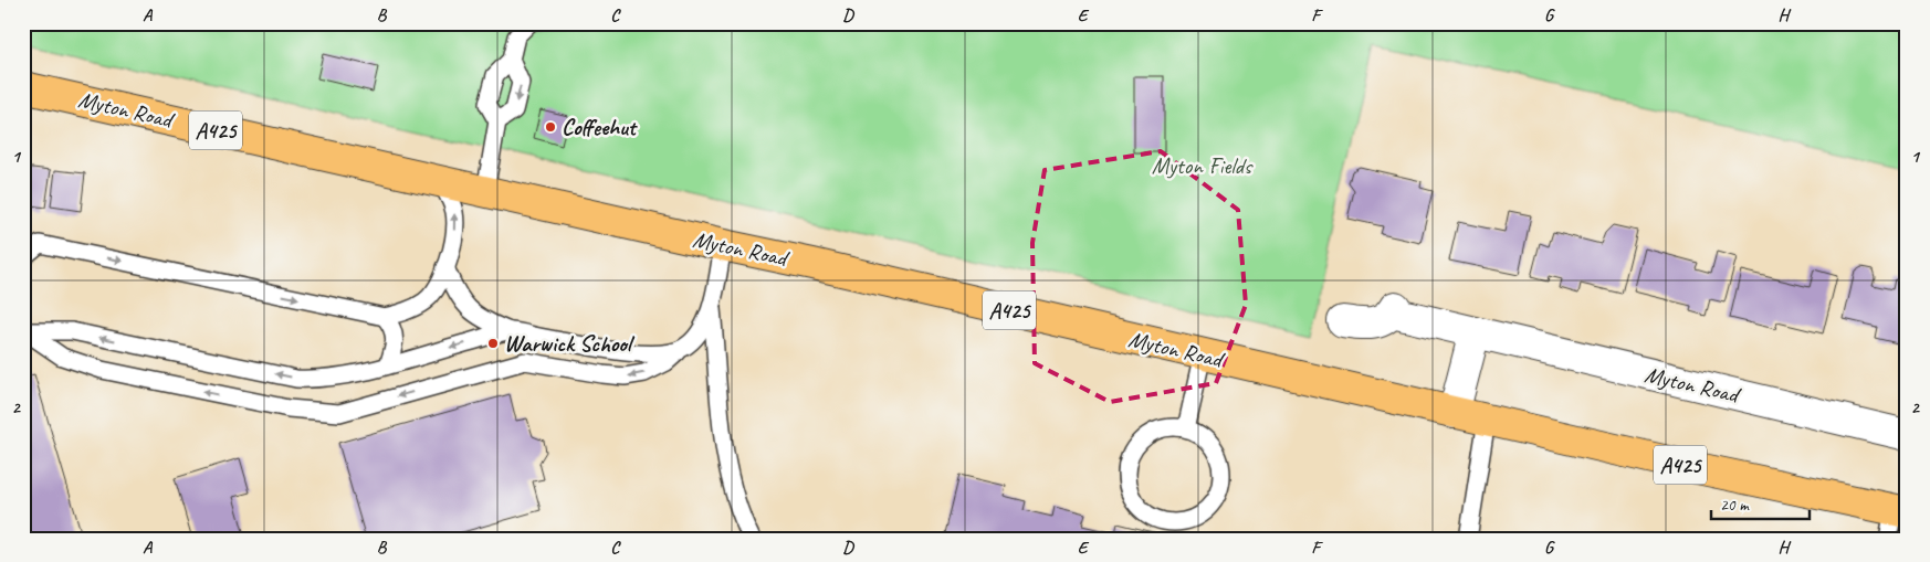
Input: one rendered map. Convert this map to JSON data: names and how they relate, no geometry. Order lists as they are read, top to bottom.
{
  "streets": {
    "main road": ["Myton Road", "A425"]
  },
  "parks": ["Myton Fields"],
  "places": ["Coffeehut", "Warwick School"],
  "scale_bar": "20 m",
  "grid": {
    "columns": [
      "A",
      "B",
      "C",
      "D",
      "E",
      "F",
      "G",
      "H"
    ],
    "rows": ["1", "2"]
  }
}
